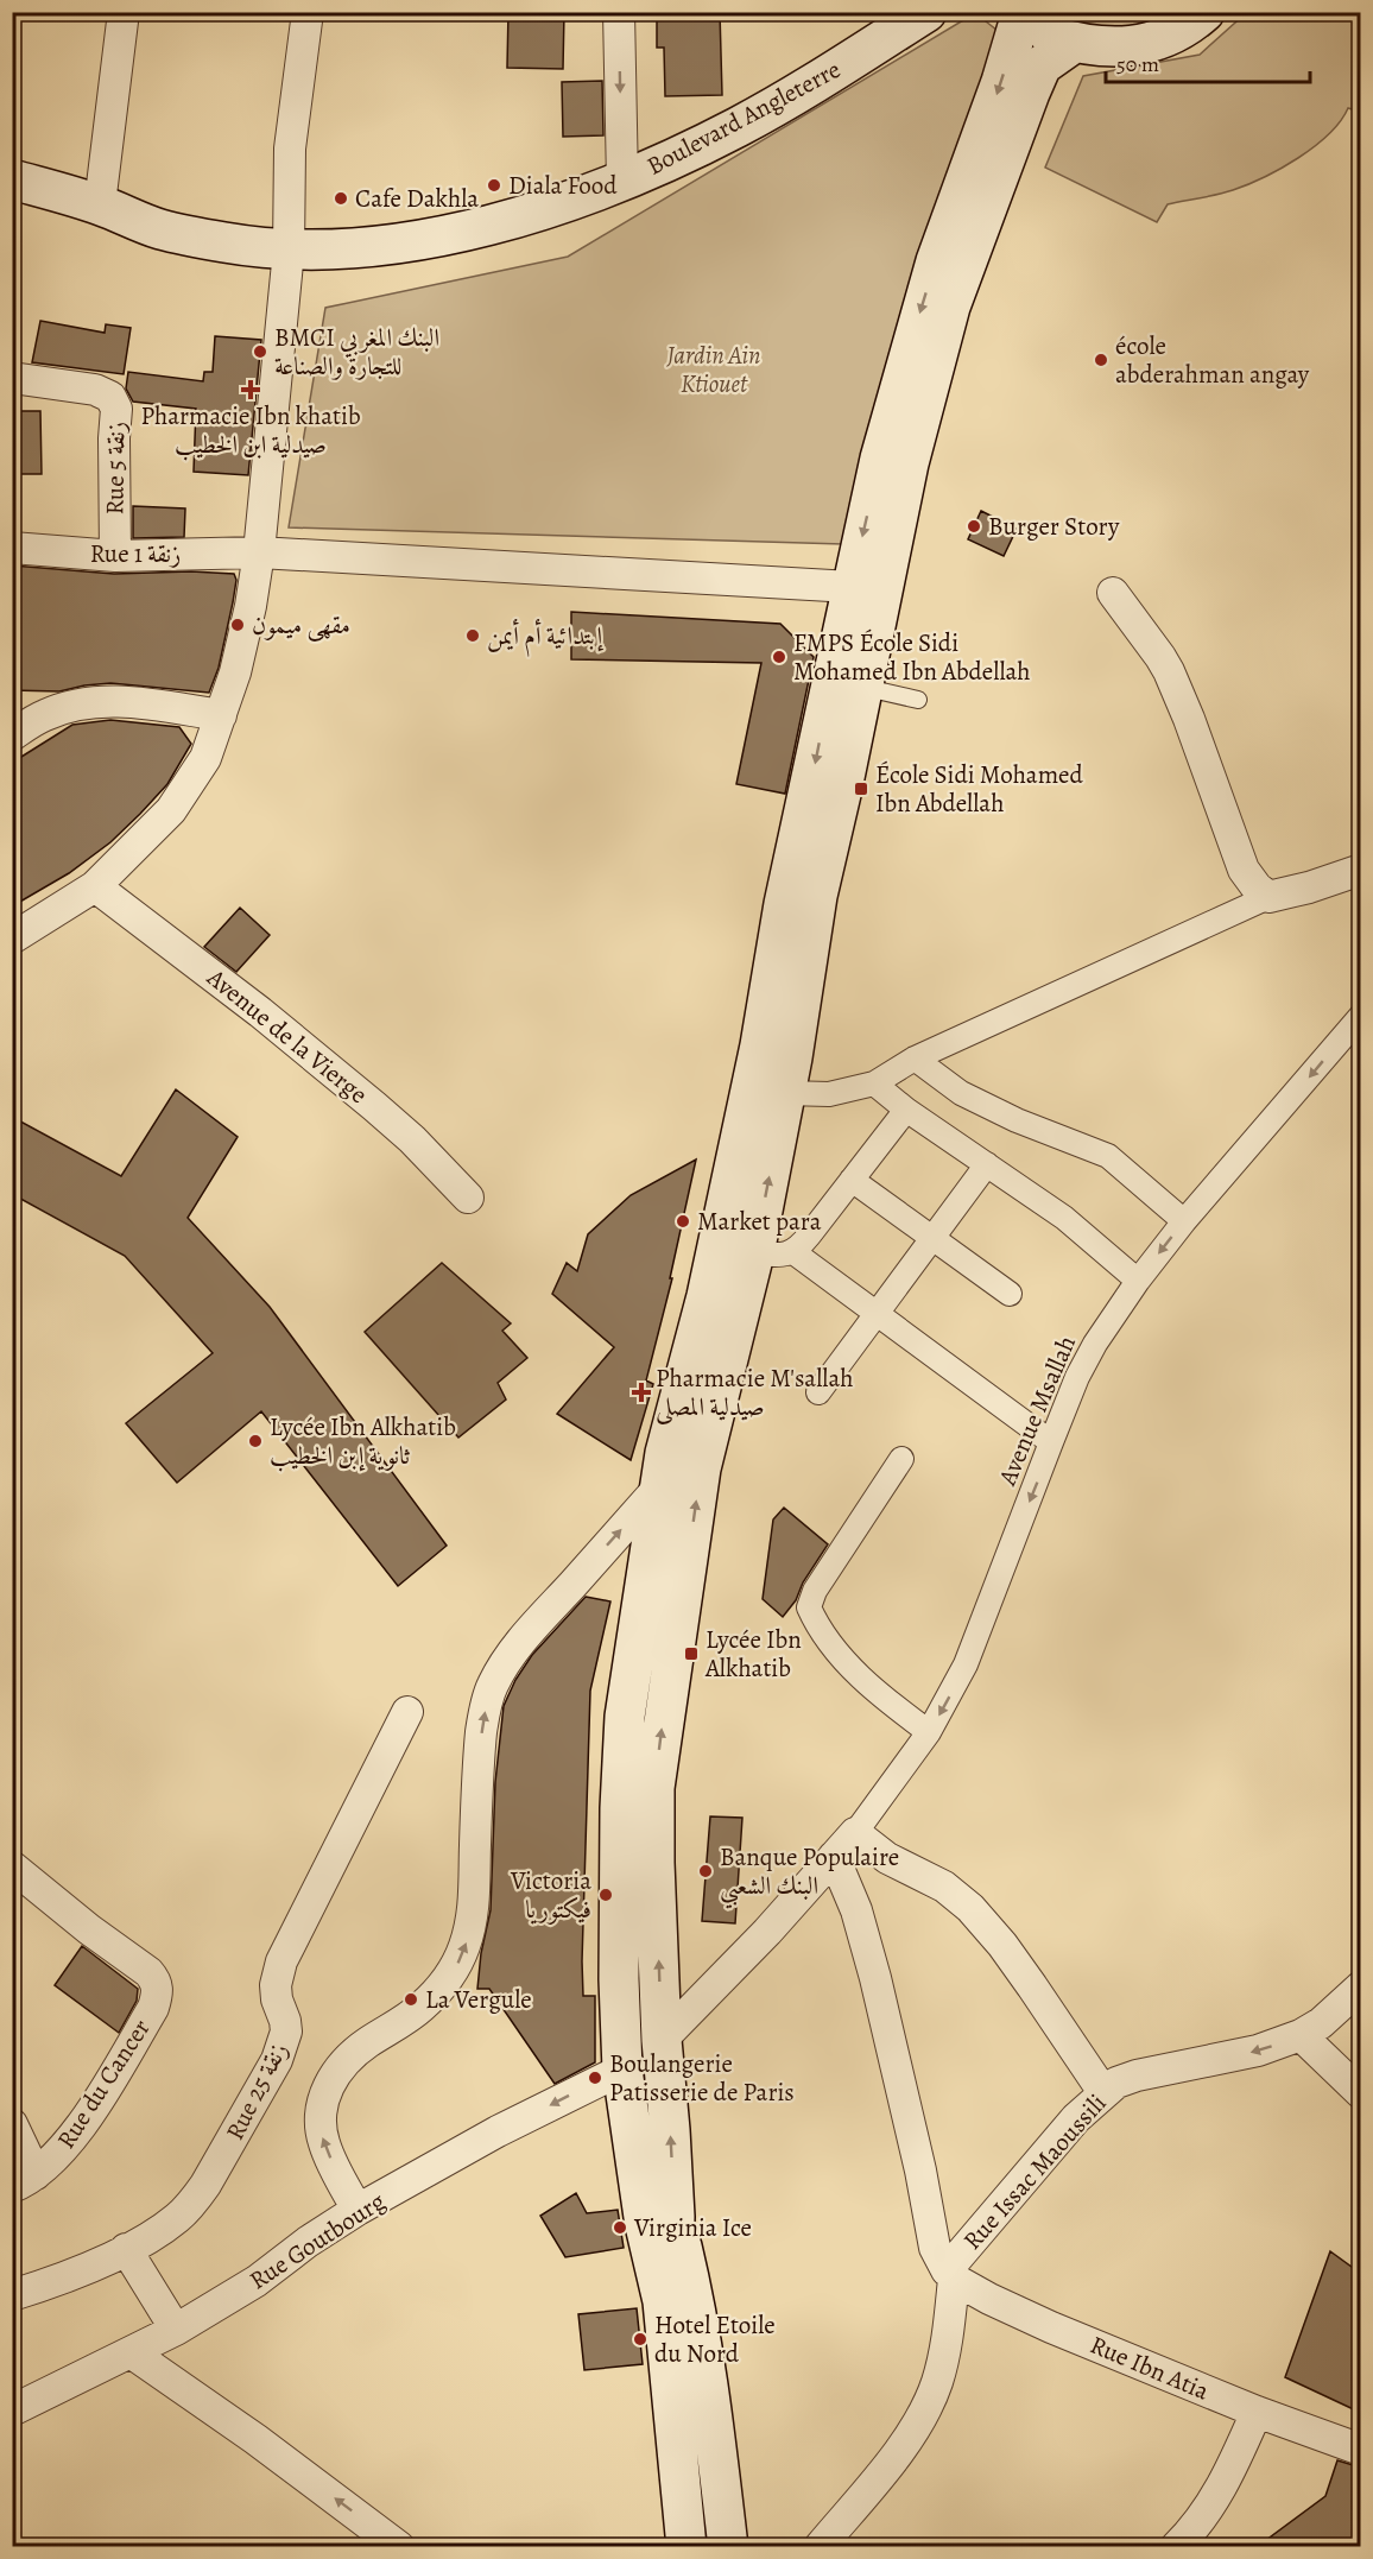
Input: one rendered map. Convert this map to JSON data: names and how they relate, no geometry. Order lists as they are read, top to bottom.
{
  "streets": {
    "main road": ["Boulevard Angleterre"],
    "street": [
      "Rue 5 زنقة",
      "Rue 1 زنقة",
      "Avenue de la Vierge",
      "Avenue Msallah",
      "Rue du Cancer",
      "Rue 25 زنقة",
      "Rue Issac Maoussili",
      "Rue Goutbourg",
      "Rue Ibn Atia"
    ]
  },
  "crossings": [
    ["Rue 5 زنقة", "Rue 1 زنقة"],
    ["Rue Issac Maoussili", "Rue Ibn Atia"]
  ],
  "one_way": ["Avenue Msallah", "Rue Goutbourg"],
  "parks": ["Jardin Ain Ktiouet"],
  "places": {
    "other": [
      "Diala Food",
      "Cafe Dakhla",
      "BMCI البنك المغربي للتجارة والصناعة",
      "école abderahman angay",
      "Burger Story",
      "مقهى ميمون",
      "إبتدائية أم أيمن",
      "FMPS École Sidi Mohamed Ibn Abdellah",
      "Market para",
      "Lycée Ibn Alkhatib ثانوية إبن الخطيب",
      "Banque Populaire البنك الشعبي",
      "Victoria فيكتوريا",
      "La Vergule",
      "Boulangerie Patisserie de Paris",
      "Virginia Ice",
      "Hotel Etoile du Nord"
    ],
    "health": ["Pharmacie Ibn khatib صيدلية ابن الخطيب", "Pharmacie M'sallah صيدلية المصلى"],
    "transit": ["École Sidi Mohamed Ibn Abdellah", "Lycée Ibn Alkhatib"]
  },
  "scale_bar": "50 m"
}
